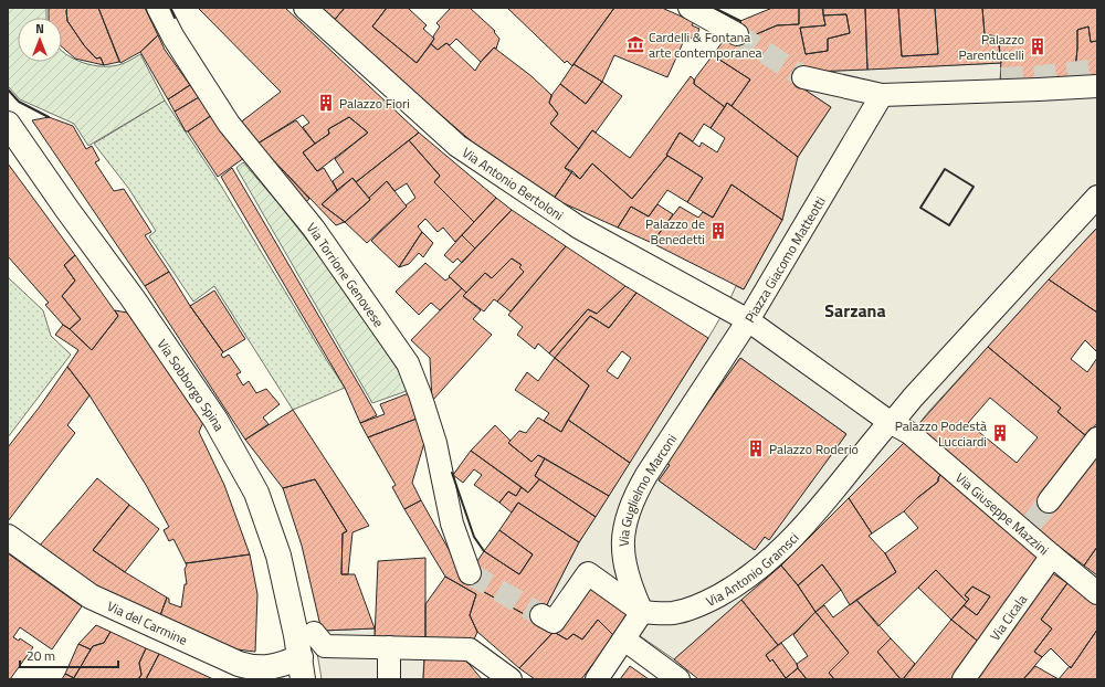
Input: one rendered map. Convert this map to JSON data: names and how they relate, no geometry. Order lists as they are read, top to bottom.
{
  "streets": {
    "street": [
      "Via Antonio Bertoloni",
      "Piazza Giacomo Matteotti",
      "Via Torrione Genovese",
      "Via Sobborgo Spina",
      "Via Guglielmo Marconi",
      "Via Giuseppe Mazzini",
      "Via Antonio Gramsci",
      "Via Cicala",
      "Via del Carmine"
    ]
  },
  "crossings": [
    ["Via Antonio Bertoloni", "Piazza Giacomo Matteotti"],
    ["Via Antonio Bertoloni", "Via Guglielmo Marconi"],
    ["Piazza Giacomo Matteotti", "Via Guglielmo Marconi"],
    ["Piazza Giacomo Matteotti", "Via Giuseppe Mazzini"],
    ["Piazza Giacomo Matteotti", "Via Antonio Gramsci"],
    ["Via Sobborgo Spina", "Via del Carmine"],
    ["Via Guglielmo Marconi", "Via Antonio Gramsci"],
    ["Via Giuseppe Mazzini", "Via Cicala"]
  ],
  "districts": ["Sarzana"],
  "places": {
    "museum": ["Cardelli & Fontana arte contemporanea"],
    "building": [
      "Palazzo Parentucelli",
      "Palazzo Fiori",
      "Palazzo de Benedetti",
      "Palazzo Podestà Lucciardi",
      "Palazzo Roderio"
    ]
  },
  "scale_bar": "20 m",
  "north": "top"
}
